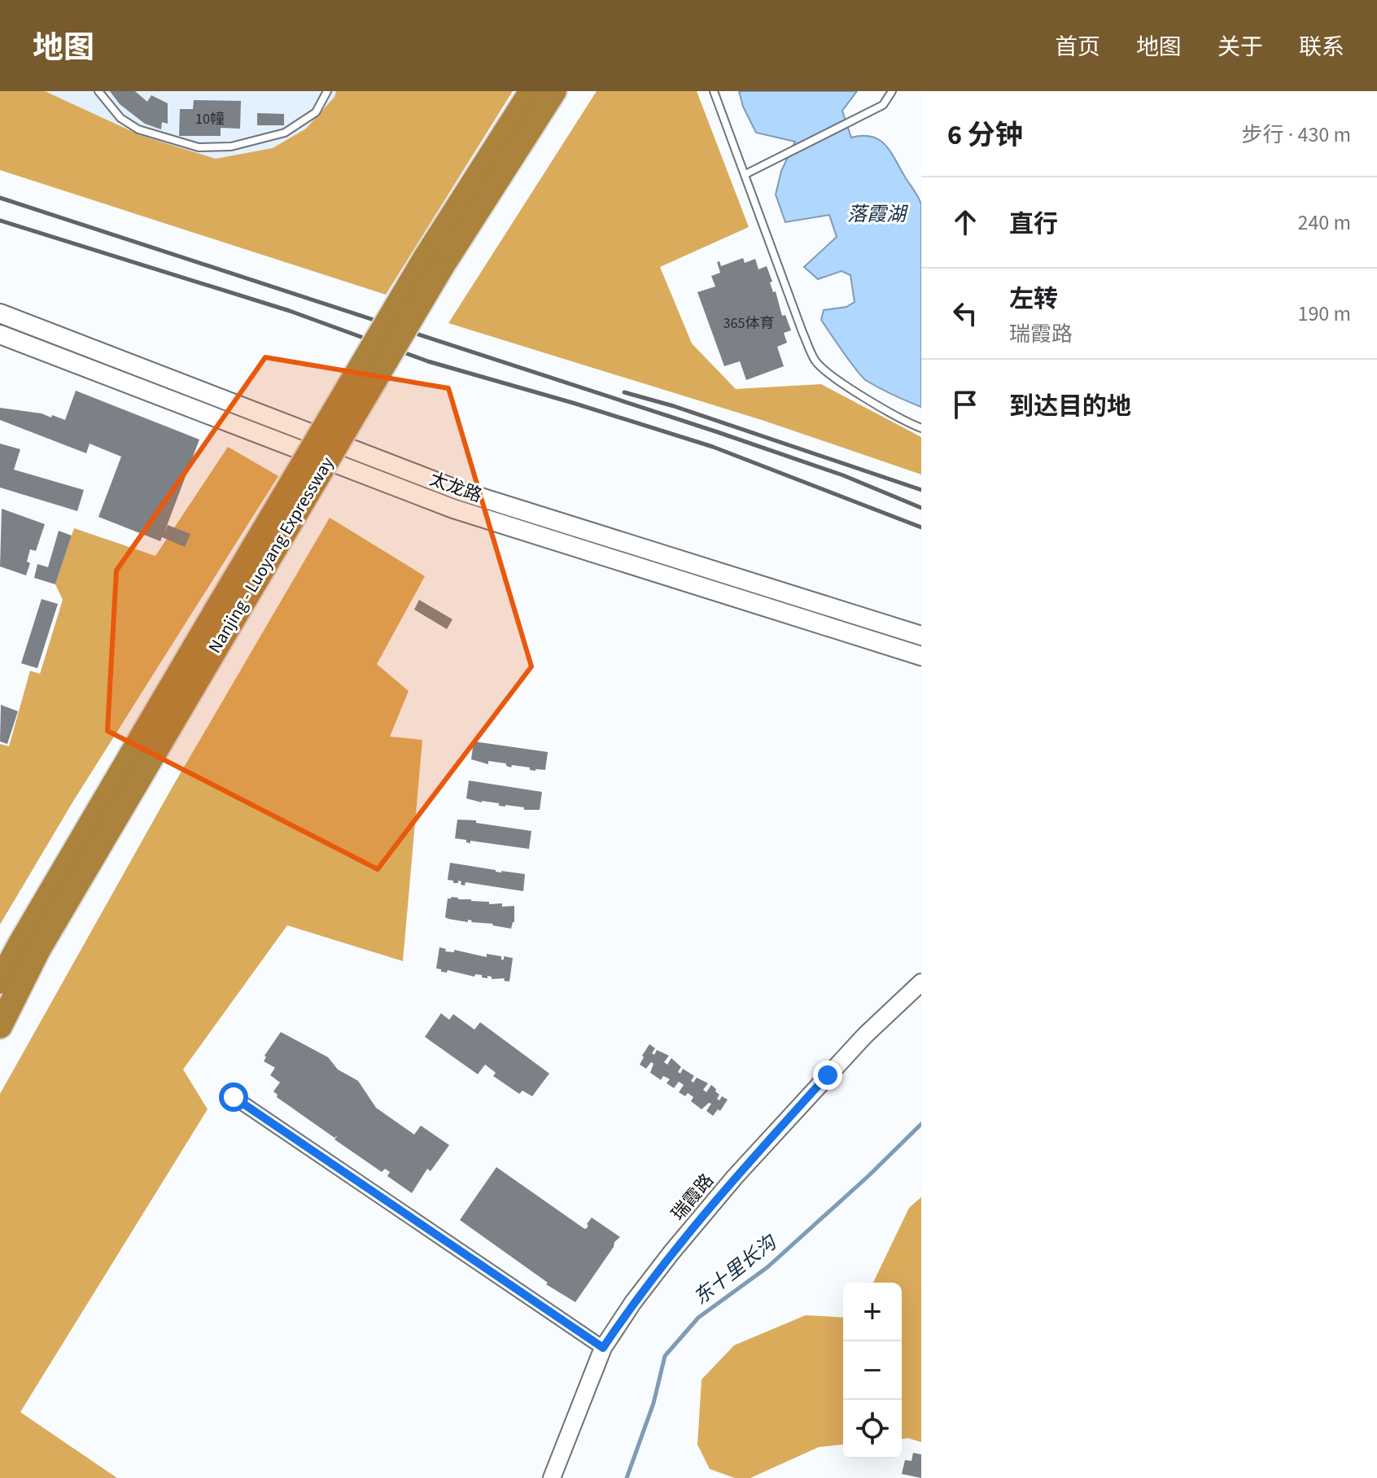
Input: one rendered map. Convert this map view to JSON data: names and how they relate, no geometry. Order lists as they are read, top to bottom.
{
  "streets": {
    "highway": ["Nanjing - Luoyang Expressway"],
    "main road": ["太龙路"],
    "street": ["瑞霞路"]
  },
  "water": ["落霞湖", "东十里长沟"],
  "house_numbers": ["10幢", "365体育"],
  "page": {
    "header": "地图",
    "nav": [
      "首页",
      "地图",
      "关于",
      "联系"
    ],
    "heading": ["6 分钟", "步行 · 430 m"],
    "list": [
      ["直行", "240 m"],
      ["左转", "瑞霞路", "190 m"],
      "到达目的地"
    ],
    "map_buttons": ["+", "−"]
  }
}
